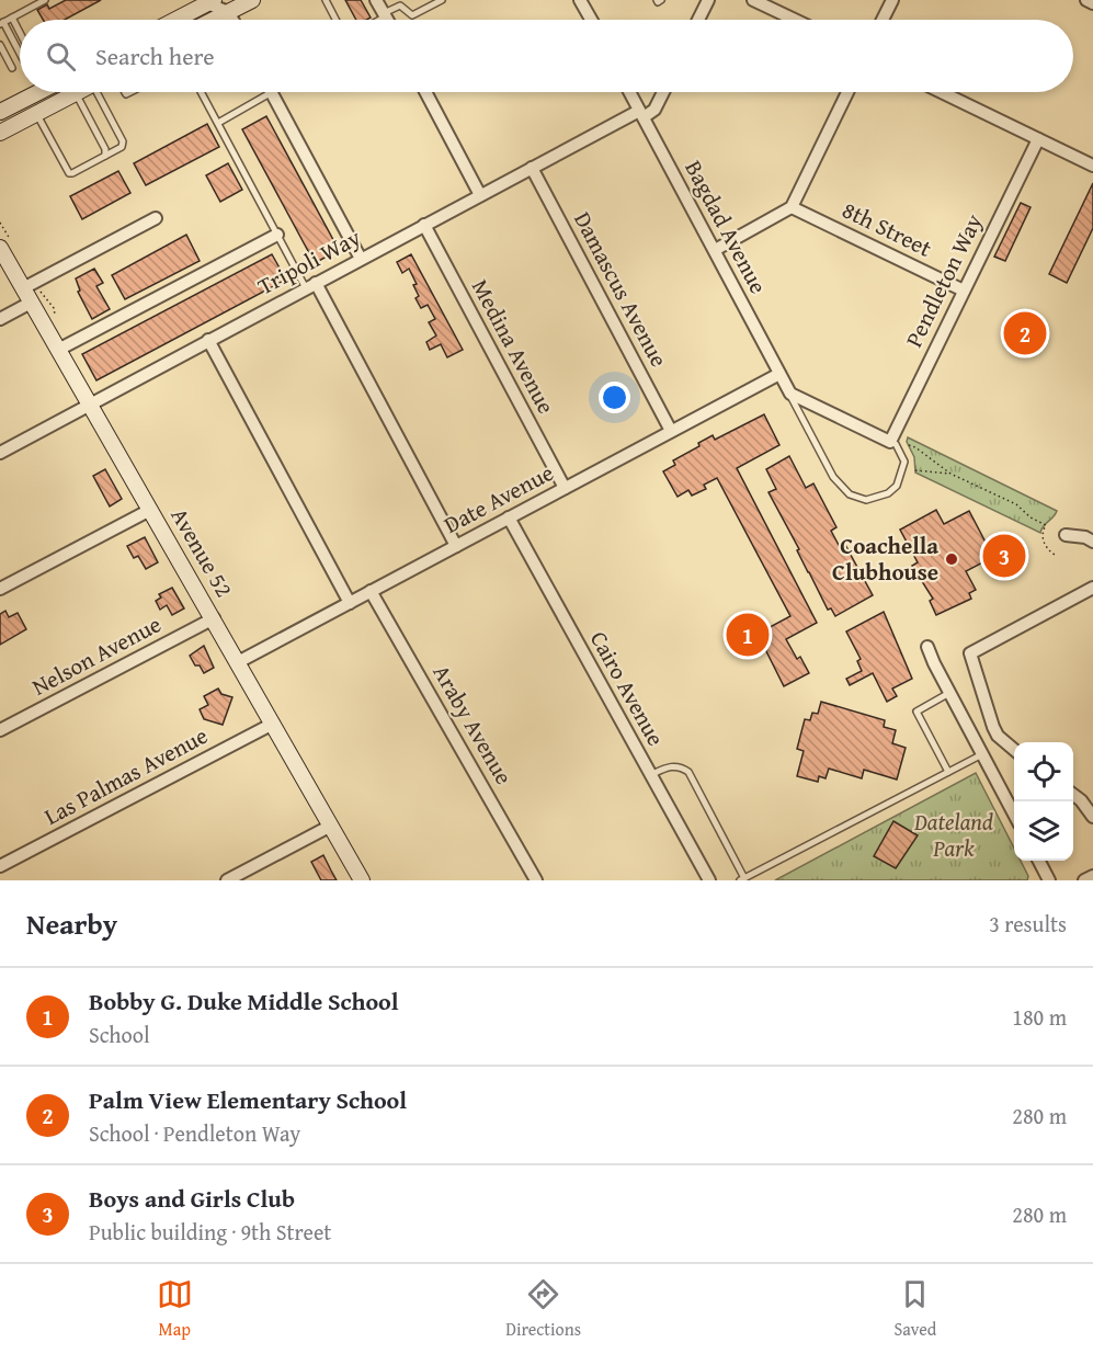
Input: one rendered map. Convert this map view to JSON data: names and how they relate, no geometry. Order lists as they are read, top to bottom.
{
  "streets": {
    "main road": ["Avenue 52"],
    "street": [
      "Bagdad Avenue",
      "8th Street",
      "Tripoli Way",
      "Pendleton Way",
      "Damascus Avenue",
      "Medina Avenue",
      "Date Avenue",
      "Nelson Avenue",
      "Cairo Avenue",
      "Araby Avenue",
      "Las Palmas Avenue"
    ]
  },
  "crossings": [
    ["Bagdad Avenue", "Tripoli Way"],
    ["Bagdad Avenue", "Date Avenue"],
    ["8th Street", "Pendleton Way"],
    ["Tripoli Way", "Damascus Avenue"],
    ["Tripoli Way", "Medina Avenue"],
    ["Tripoli Way", "Avenue 52"],
    ["Damascus Avenue", "Date Avenue"],
    ["Medina Avenue", "Date Avenue"],
    ["Date Avenue", "Avenue 52"],
    ["Date Avenue", "Cairo Avenue"],
    ["Date Avenue", "Araby Avenue"],
    ["Avenue 52", "Nelson Avenue"],
    ["Avenue 52", "Las Palmas Avenue"]
  ],
  "parks": ["Dateland Park"],
  "places": ["Coachella Clubhouse"],
  "page": {
    "search": "Search here",
    "pins": ["2", "3", "1"],
    "heading": ["Nearby", "3 results"],
    "list": [
      {
        "mark": "1",
        "name": "Bobby G. Duke Middle School",
        "note": "School",
        "value": "180 m"
      },
      {
        "mark": "2",
        "name": "Palm View Elementary School",
        "note": "School · Pendleton Way",
        "value": "280 m"
      },
      {
        "mark": "3",
        "name": "Boys and Girls Club",
        "note": "Public building · 9th Street",
        "value": "280 m"
      }
    ],
    "nav": ["Map", "Directions", "Saved"]
  }
}
